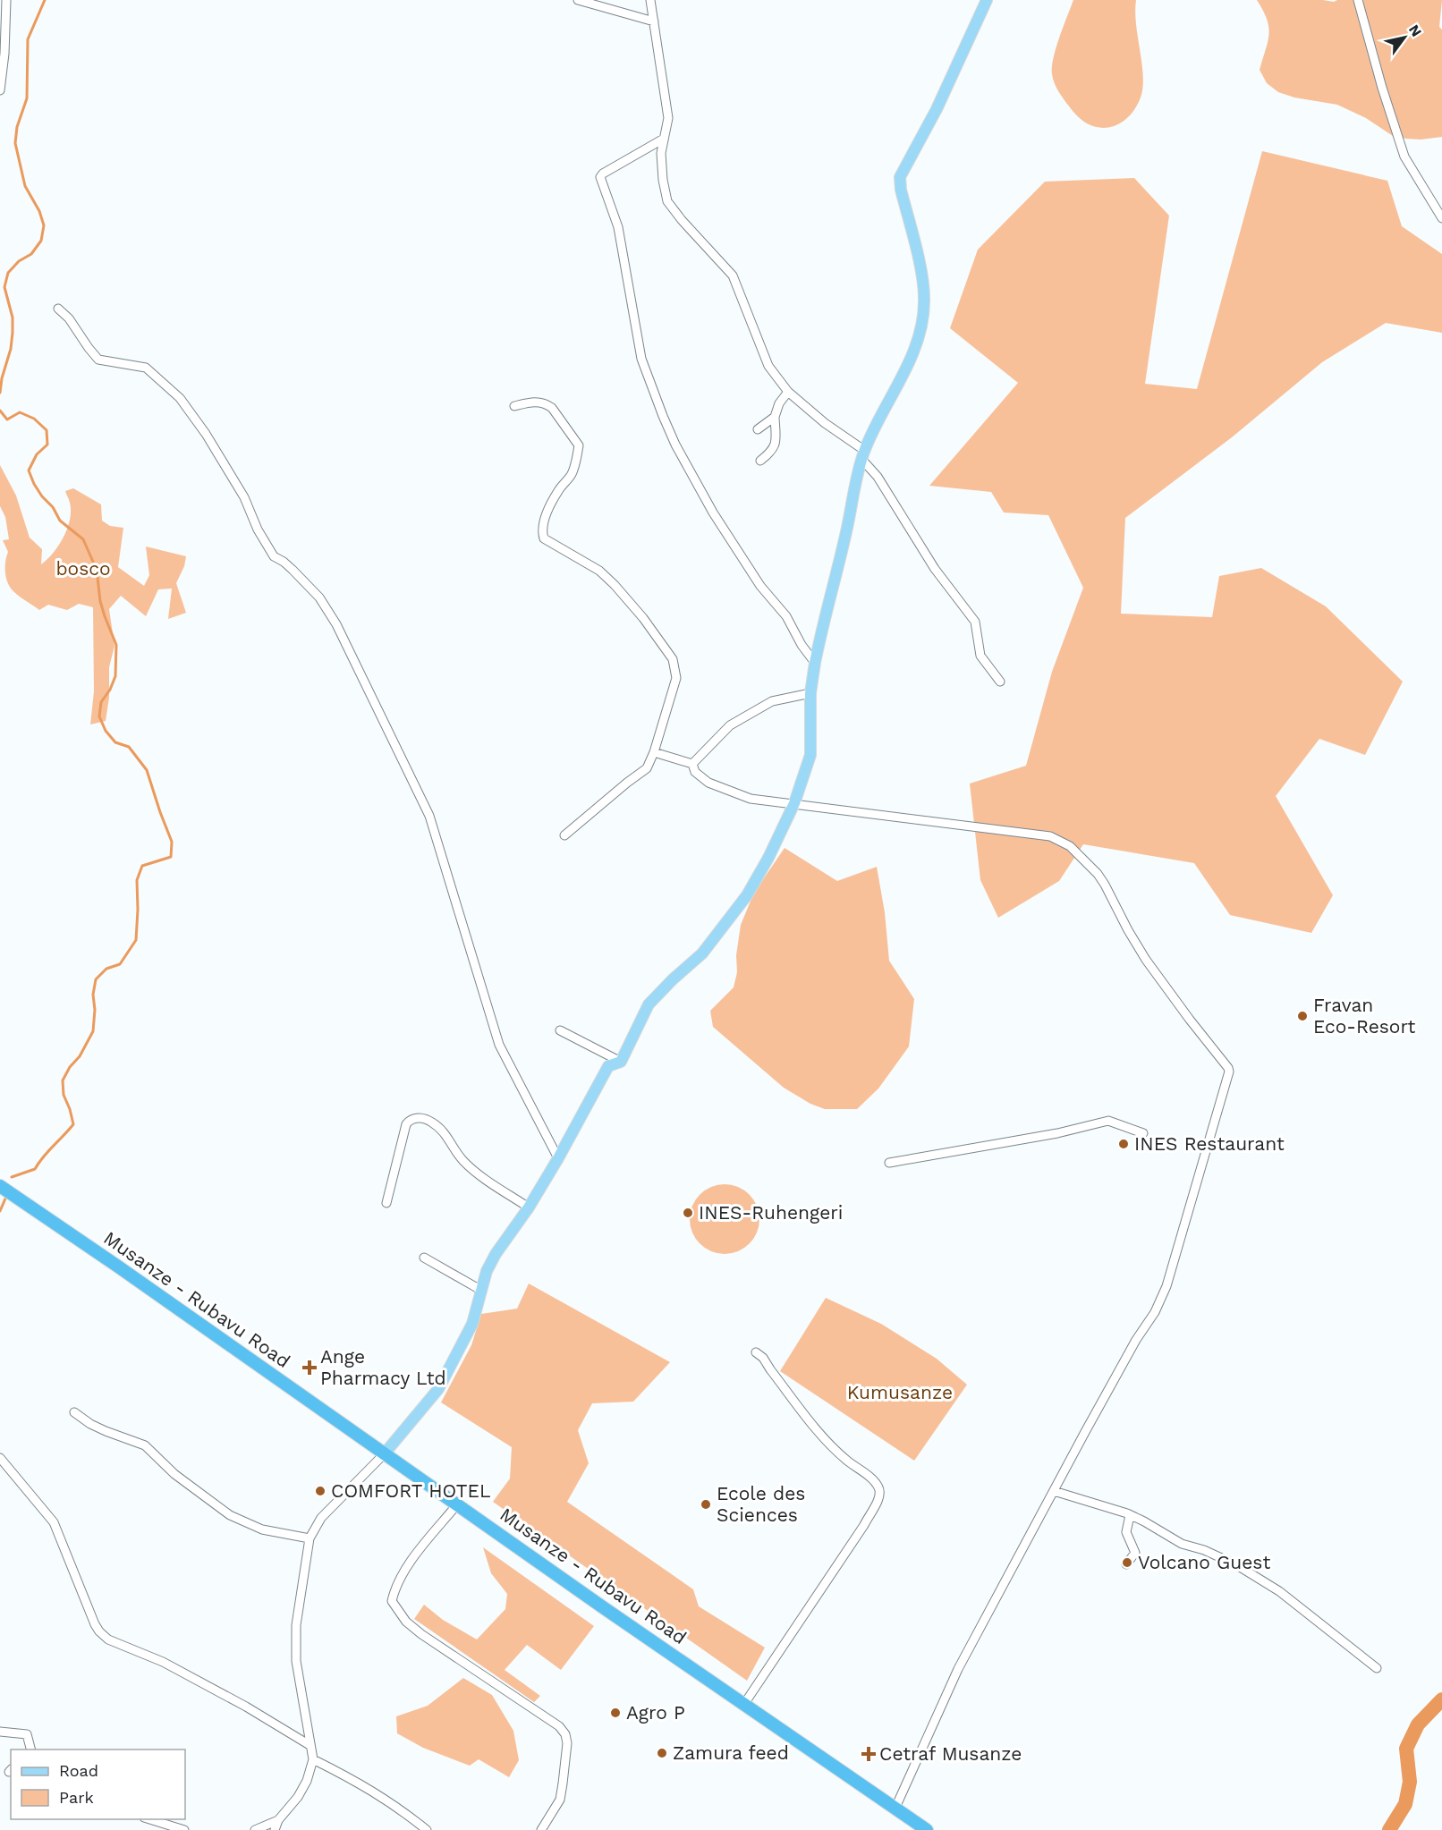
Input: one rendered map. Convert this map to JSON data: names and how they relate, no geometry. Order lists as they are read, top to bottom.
{
  "streets": {
    "highway": ["Musanze - Rubavu Road"]
  },
  "parks": ["bosco", "Kumusanze"],
  "places": {
    "other": [
      "Fravan Eco-Resort",
      "INES Restaurant",
      "INES-Ruhengeri",
      "COMFORT HOTEL",
      "Ecole des Sciences",
      "Volcano Guest",
      "Agro P",
      "Zamura feed"
    ],
    "health": ["Ange Pharmacy Ltd", "Cetraf Musanze"]
  },
  "legend": ["Road", "Park"],
  "north": "top right"
}
